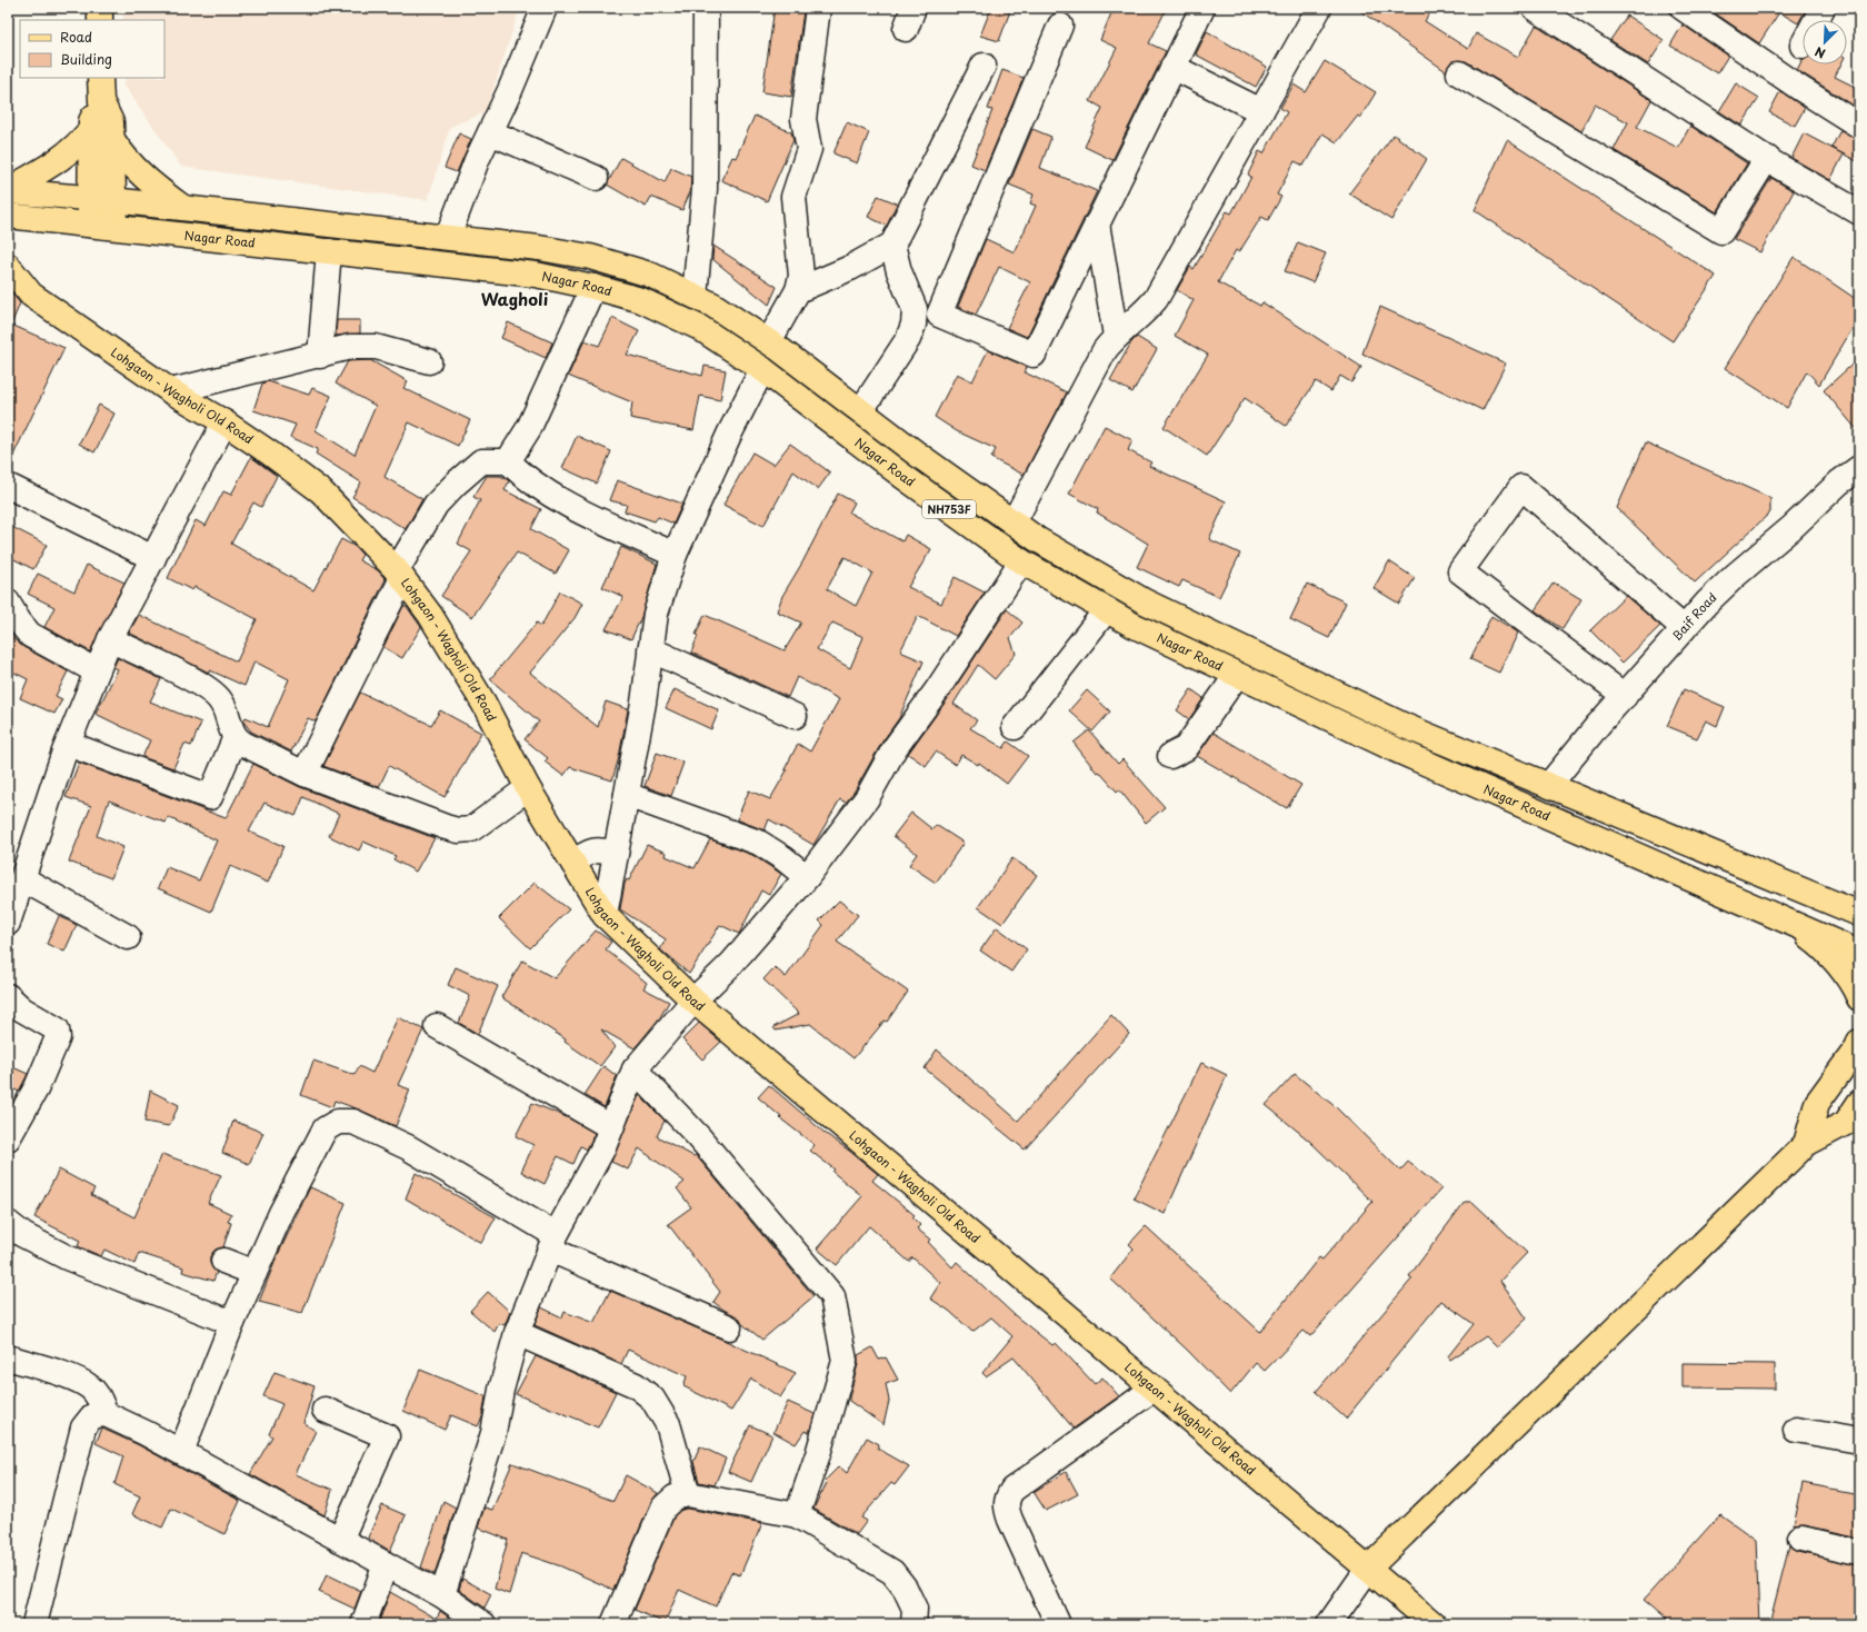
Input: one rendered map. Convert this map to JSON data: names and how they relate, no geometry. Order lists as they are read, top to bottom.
{
  "streets": {
    "main road": ["Nagar Road", "Lohgaon - Wagholi Old Road", "NH753F"],
    "street": ["Baif Road"]
  },
  "crossings": [
    ["Nagar Road", "Baif Road"]
  ],
  "districts": ["Wagholi"],
  "legend": ["Road", "Building"],
  "north": "bottom left"
}
